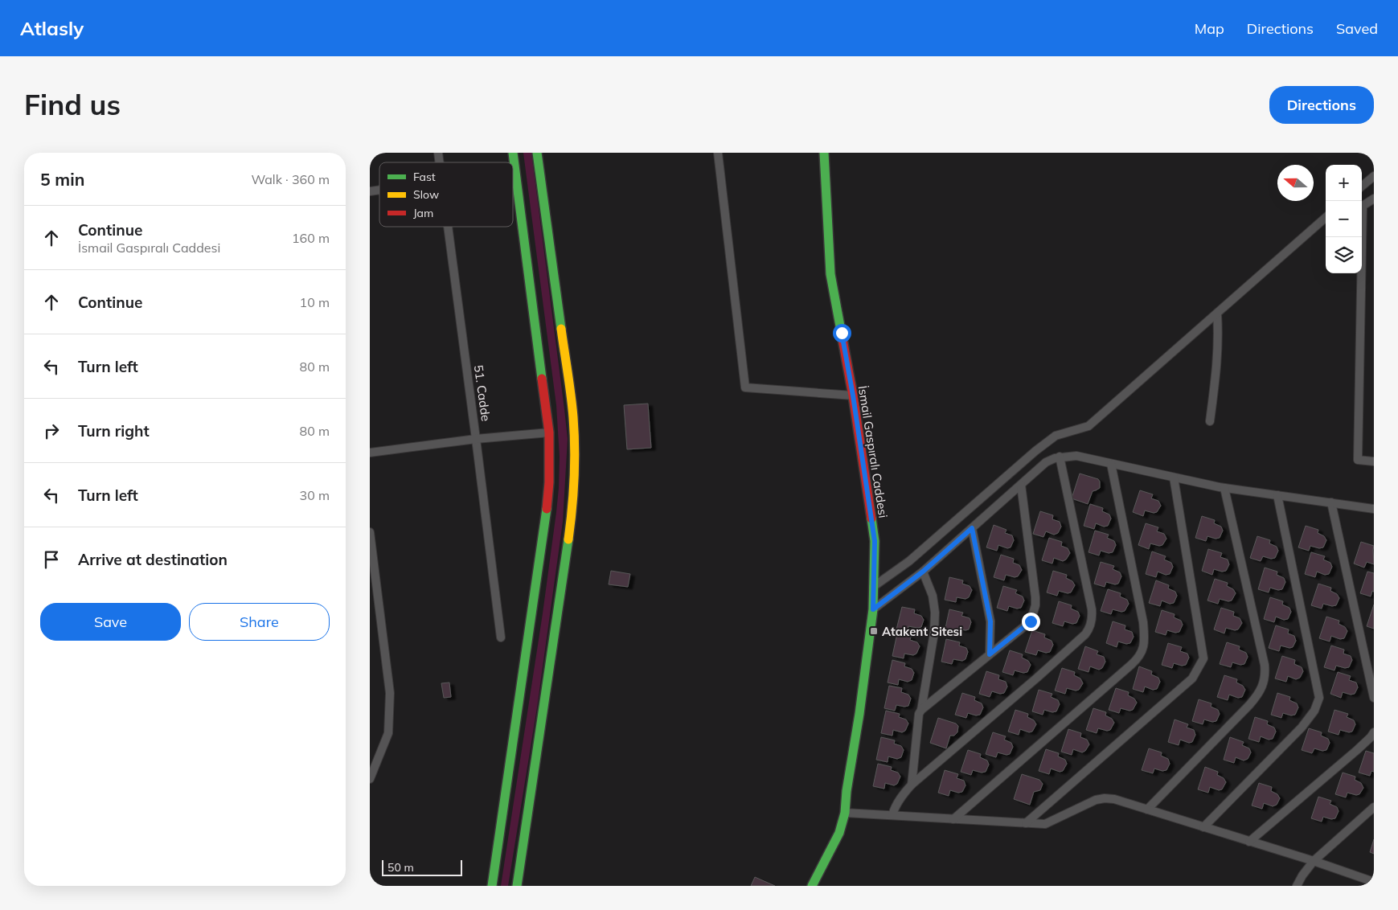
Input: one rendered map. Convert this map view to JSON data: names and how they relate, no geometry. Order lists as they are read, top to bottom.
{
  "streets": {
    "main road": ["İsmail Gaspıralı Caddesi"],
    "street": ["51. Cadde"]
  },
  "places": {
    "transit": ["Atakent Sitesi"]
  },
  "legend": ["Fast", "Slow", "Jam"],
  "scale_bar": "50 m",
  "north": "left",
  "page": {
    "header": "Atlasly",
    "nav": ["Map", "Directions", "Saved"],
    "buttons": [
      "Directions",
      ["Save", "Share"]
    ],
    "title": "Find us",
    "heading": ["5 min", "Walk · 360 m"],
    "map_buttons": ["+", "−"],
    "list": [
      ["Continue", "İsmail Gaspıralı Caddesi", "160 m"],
      ["Continue", "10 m"],
      ["Turn left", "80 m"],
      ["Turn right", "80 m"],
      ["Turn left", "30 m"],
      "Arrive at destination"
    ],
    "scale": "50 m"
  }
}
